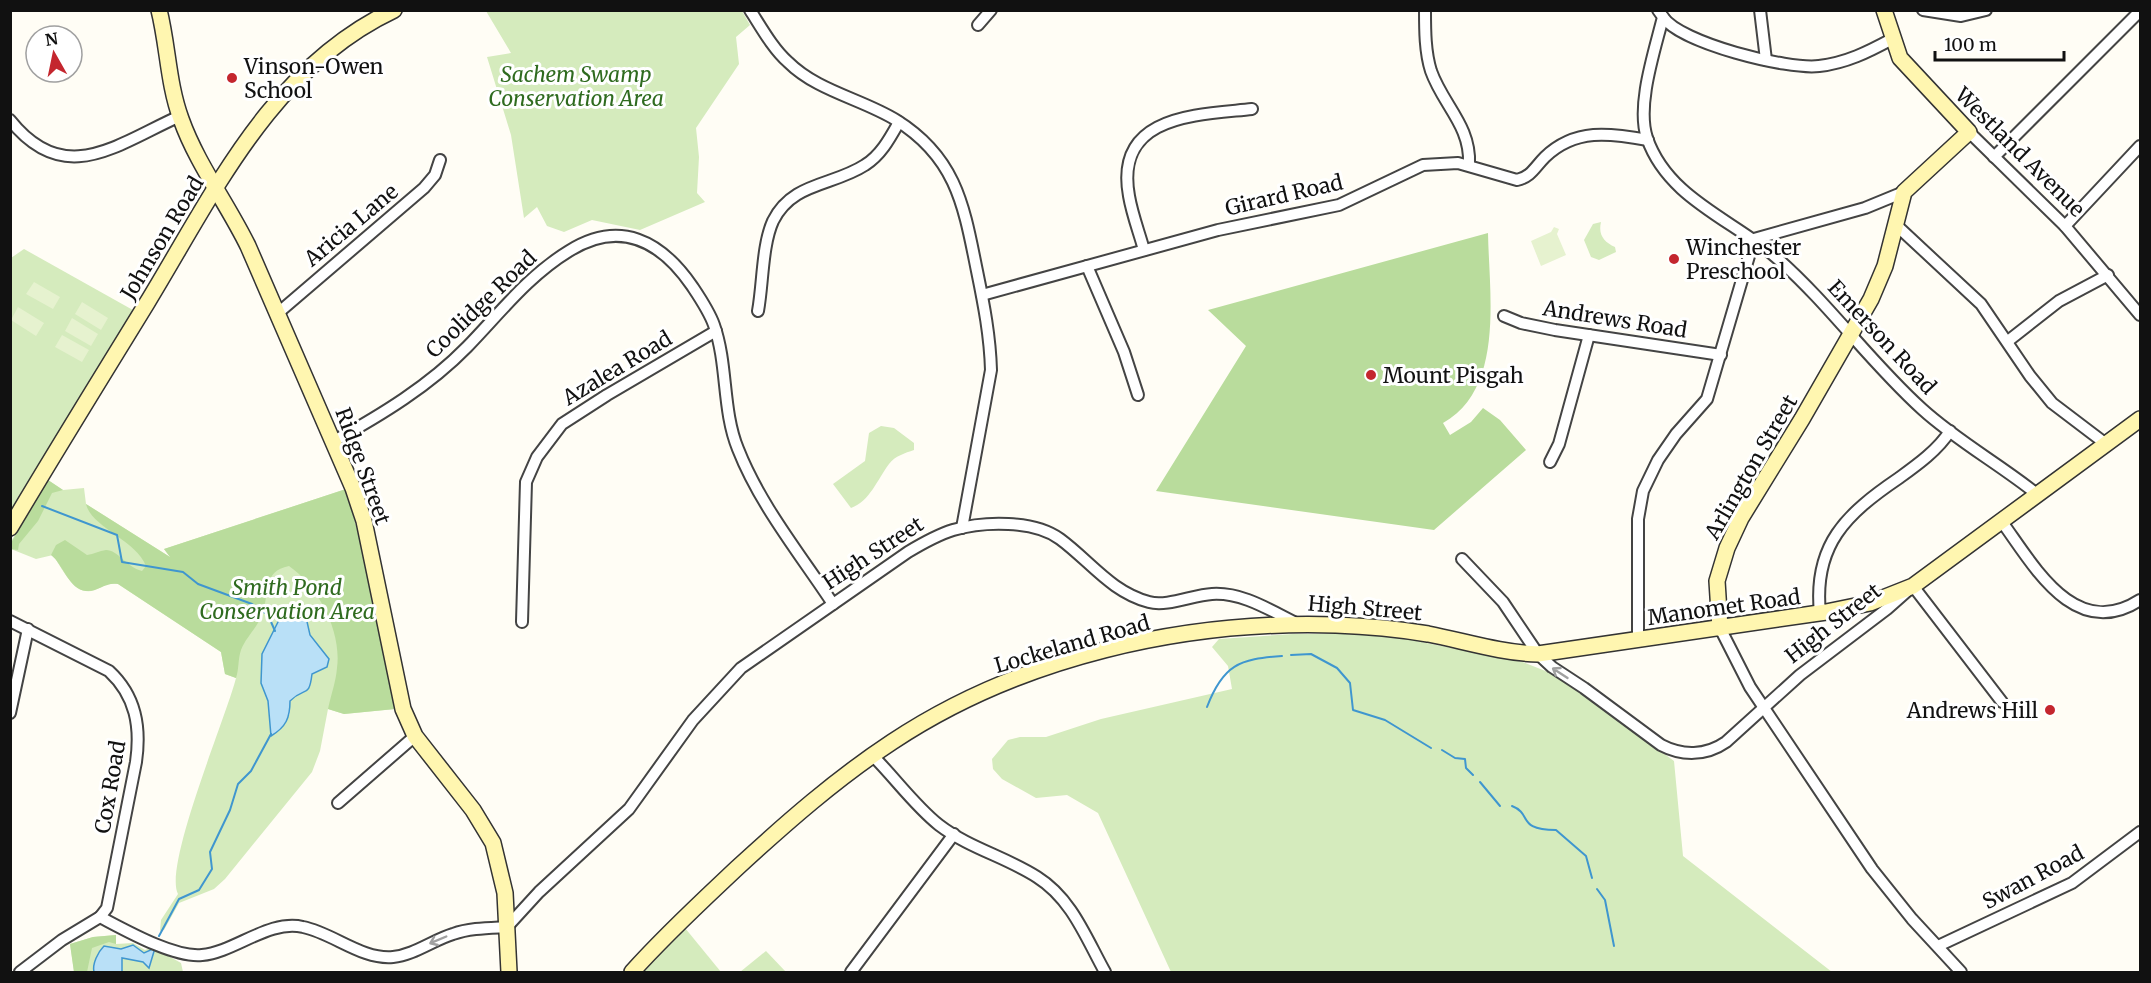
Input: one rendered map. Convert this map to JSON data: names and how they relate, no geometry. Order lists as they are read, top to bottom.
{
  "streets": {
    "street": [
      "Westland Avenue",
      "Girard Road",
      "Aricia Lane",
      "Johnson Road",
      "Coolidge Road",
      "Andrews Road",
      "Emerson Road",
      "Azalea Road",
      "Ridge Street",
      "Arlington Street",
      "High Street",
      "Manomet Road",
      "Lockeland Road",
      "Cox Road",
      "Swan Road"
    ]
  },
  "crossings": [
    ["Girard Road", "Emerson Road"],
    ["Aricia Lane", "Ridge Street"],
    ["Johnson Road", "Ridge Street"],
    ["Coolidge Road", "Azalea Road"],
    ["Coolidge Road", "Ridge Street"],
    ["Coolidge Road", "High Street"],
    ["Emerson Road", "Arlington Street"],
    ["Emerson Road", "High Street"],
    ["Ridge Street", "High Street"],
    ["Arlington Street", "High Street"],
    ["Arlington Street", "Manomet Road"],
    ["Arlington Street", "Swan Road"],
    ["High Street", "Manomet Road"],
    ["High Street", "Lockeland Road"]
  ],
  "parks": ["Sachem Swamp Conservation Area", "Smith Pond Conservation Area"],
  "places": [
    "Vinson-Owen School",
    "Winchester Preschool",
    "Mount Pisgah",
    "Andrews Hill"
  ],
  "scale_bar": "100 m",
  "north": "top"
}
